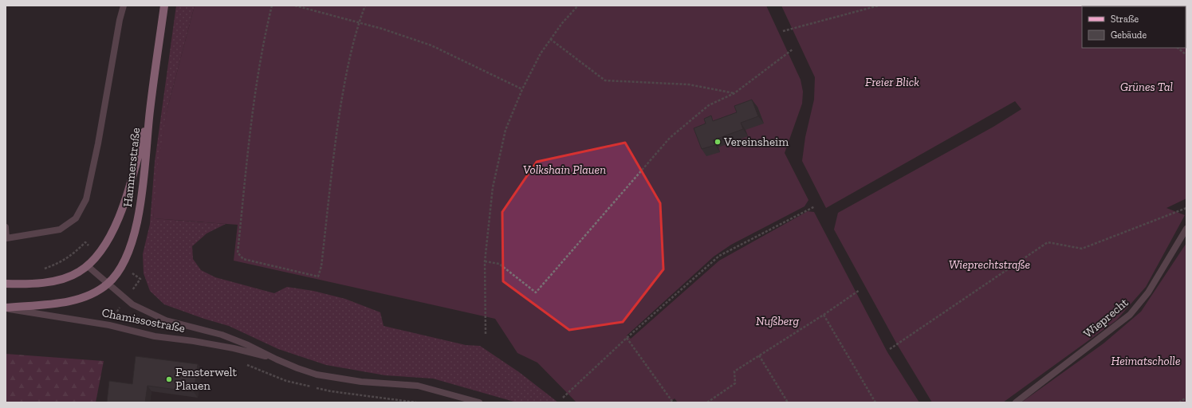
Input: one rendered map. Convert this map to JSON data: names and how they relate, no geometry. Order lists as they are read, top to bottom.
{
  "streets": {
    "main road": ["Hammerstraße"],
    "street": ["Wieprecht", "Chamissostraße"]
  },
  "crossings": [
    ["Hammerstraße", "Chamissostraße"]
  ],
  "parks": [
    "Freier Blick",
    "Grünes Tal",
    "Volkshain Plauen",
    "Wieprechtstraße",
    "Nußberg",
    "Heimatscholle"
  ],
  "places": ["Vereinsheim", "Fensterwelt Plauen"],
  "legend": ["Straße", "Gebäude"]
}
